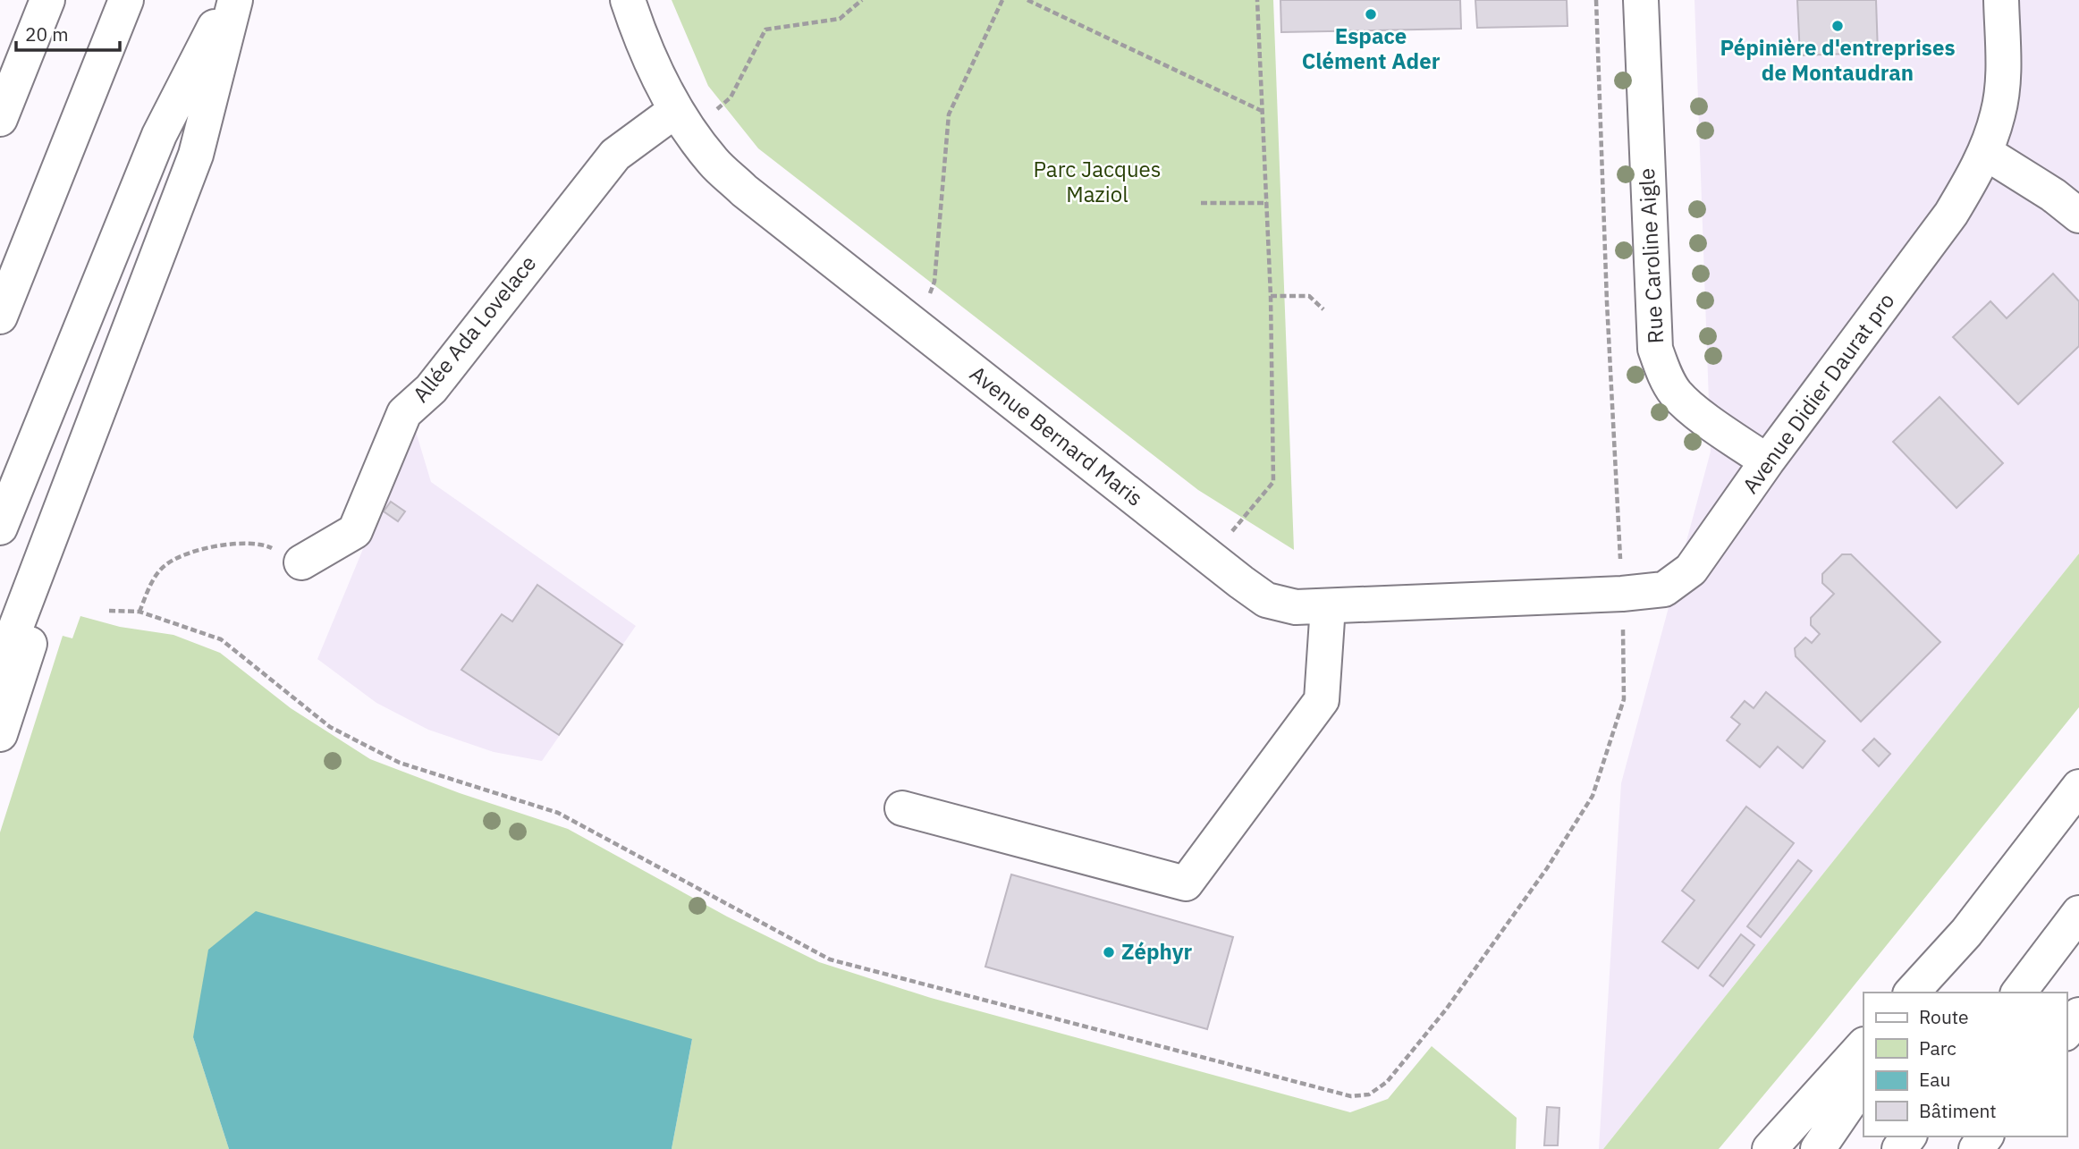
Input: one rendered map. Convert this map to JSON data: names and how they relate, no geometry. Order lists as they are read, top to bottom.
{
  "streets": {
    "main road": [
      "Rue Caroline Aigle",
      "Allée Ada Lovelace",
      "Avenue Didier Daurat pro",
      "Avenue Bernard Maris"
    ]
  },
  "crossings": [
    ["Rue Caroline Aigle", "Avenue Didier Daurat pro"],
    ["Allée Ada Lovelace", "Avenue Bernard Maris"],
    ["Avenue Didier Daurat pro", "Avenue Bernard Maris"]
  ],
  "parks": ["Parc Jacques Maziol"],
  "places": ["Espace Clément Ader", "Pépinière d'entreprises de Montaudran", "Zéphyr"],
  "legend": [
    "Route",
    "Parc",
    "Eau",
    "Bâtiment"
  ],
  "scale_bar": "20 m"
}
